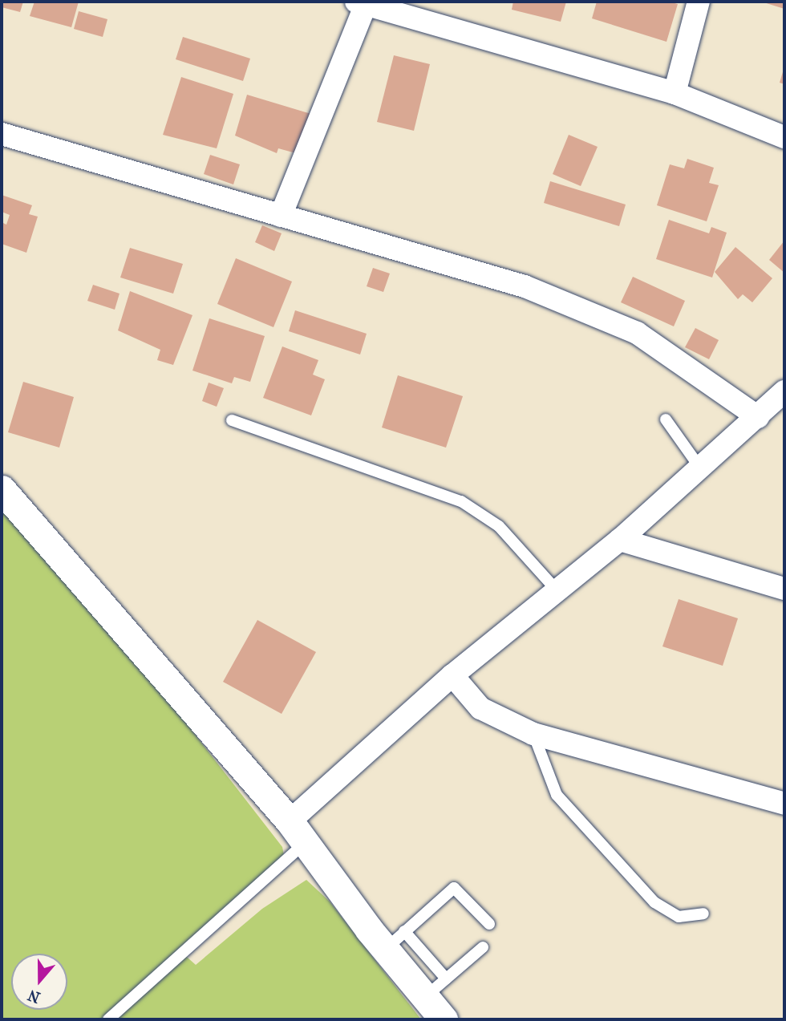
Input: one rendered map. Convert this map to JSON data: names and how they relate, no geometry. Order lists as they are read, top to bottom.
{
  "north": "bottom"
}
